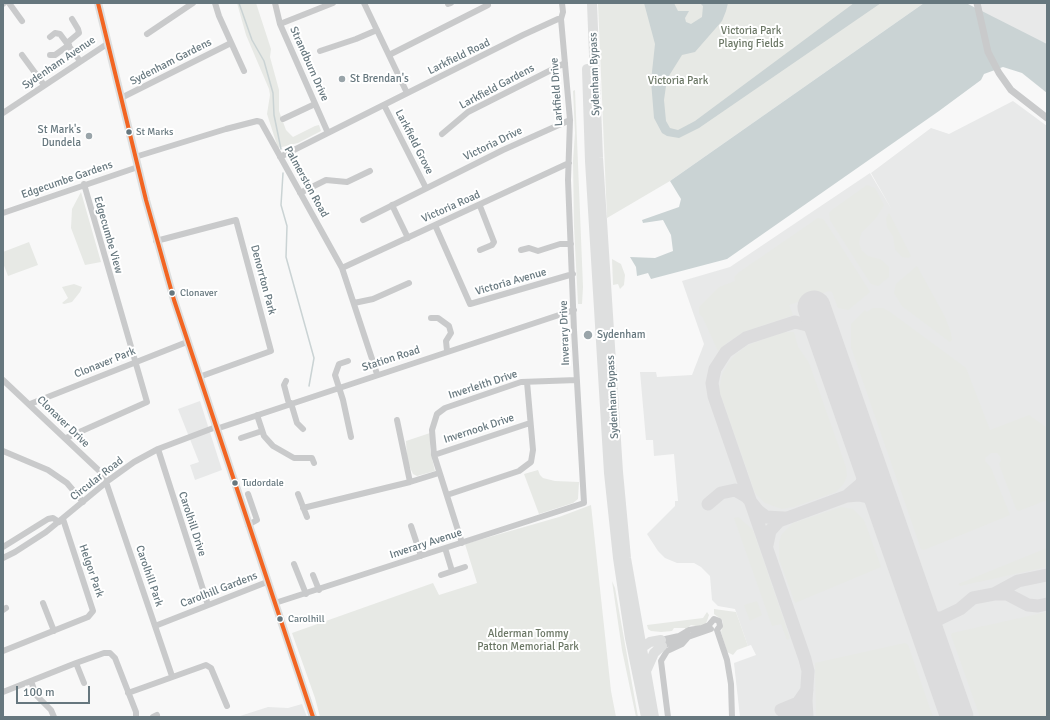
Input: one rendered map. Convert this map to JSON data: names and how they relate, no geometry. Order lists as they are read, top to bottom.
{
  "streets": {
    "highway": ["Sydenham Bypass"],
    "street": [
      "Larkfield Road",
      "Sydenham Gardens",
      "Sydenham Avenue",
      "Strandburn Drive",
      "Larkfield Gardens",
      "Larkfield Drive",
      "Larkfield Grove",
      "Victoria Drive",
      "Edgecumbe Gardens",
      "Palmerston Road",
      "Victoria Road",
      "Edgecumbe View",
      "Denorrton Park",
      "Victoria Avenue",
      "Inverary Drive",
      "Station Road",
      "Clonaver Park",
      "Inverleith Drive",
      "Clonaver Drive",
      "Invernook Drive",
      "Circular Road",
      "Carolhill Drive",
      "Inverary Avenue",
      "Helgor Park",
      "Carolhill Park",
      "Carolhill Gardens"
    ]
  },
  "crossings": [
    ["Larkfield Road", "Strandburn Drive"],
    ["Larkfield Road", "Larkfield Drive"],
    ["Larkfield Road", "Larkfield Grove"],
    ["Larkfield Road", "Palmerston Road"],
    ["Larkfield Gardens", "Larkfield Drive"],
    ["Larkfield Drive", "Victoria Drive"],
    ["Larkfield Drive", "Victoria Road"],
    ["Larkfield Drive", "Inverary Drive"],
    ["Larkfield Grove", "Victoria Drive"],
    ["Edgecumbe Gardens", "Edgecumbe View"],
    ["Palmerston Road", "Victoria Road"],
    ["Palmerston Road", "Station Road"],
    ["Victoria Road", "Victoria Avenue"],
    ["Victoria Road", "Inverary Drive"],
    ["Edgecumbe View", "Clonaver Park"],
    ["Edgecumbe View", "Clonaver Drive"],
    ["Victoria Avenue", "Inverary Drive"],
    ["Inverary Drive", "Station Road"],
    ["Inverary Drive", "Inverleith Drive"],
    ["Inverary Drive", "Inverary Avenue"],
    ["Station Road", "Circular Road"],
    ["Clonaver Park", "Clonaver Drive"],
    ["Inverleith Drive", "Invernook Drive"],
    ["Inverleith Drive", "Inverary Avenue"],
    ["Clonaver Drive", "Circular Road"],
    ["Clonaver Drive", "Carolhill Park"],
    ["Circular Road", "Carolhill Drive"],
    ["Circular Road", "Helgor Park"],
    ["Circular Road", "Carolhill Park"],
    ["Carolhill Drive", "Carolhill Gardens"],
    ["Carolhill Park", "Carolhill Gardens"]
  ],
  "parks": ["Victoria Park Playing Fields", "Victoria Park", "Alderman Tommy Patton Memorial Park"],
  "places": [
    "St Brendan's",
    "St Marks",
    "St Mark's Dundela",
    "Clonaver",
    "Sydenham",
    "Tudordale",
    "Carolhill"
  ],
  "scale_bar": "100 m"
}
